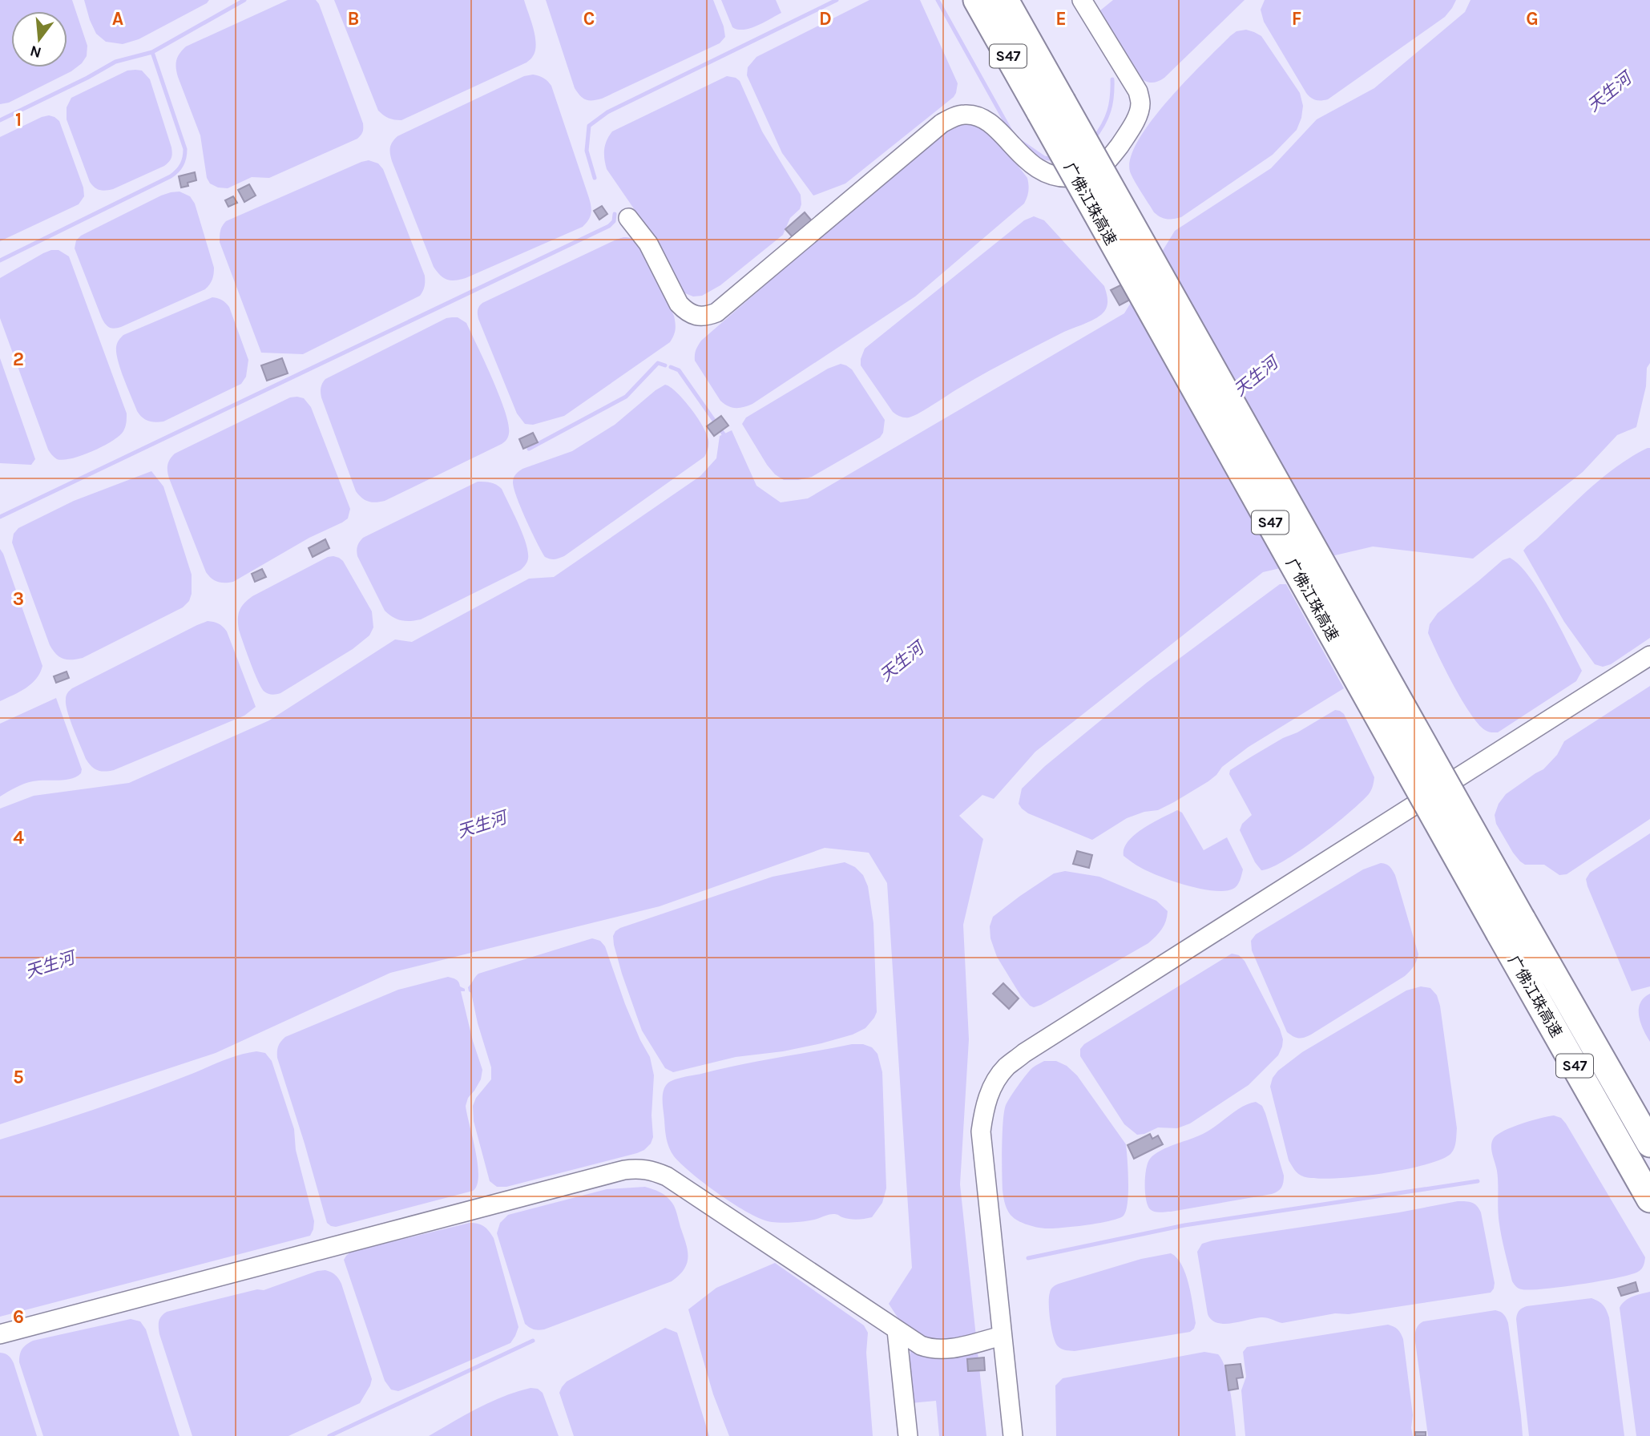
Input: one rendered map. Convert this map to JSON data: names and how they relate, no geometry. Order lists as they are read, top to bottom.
{
  "streets": {
    "highway": ["S47", "广佛江珠高速"]
  },
  "water": ["天生河"],
  "north": "bottom",
  "grid": {
    "columns": [
      "A",
      "B",
      "C",
      "D",
      "E",
      "F",
      "G"
    ],
    "rows": [
      "1",
      "2",
      "3",
      "4",
      "5",
      "6"
    ]
  }
}
